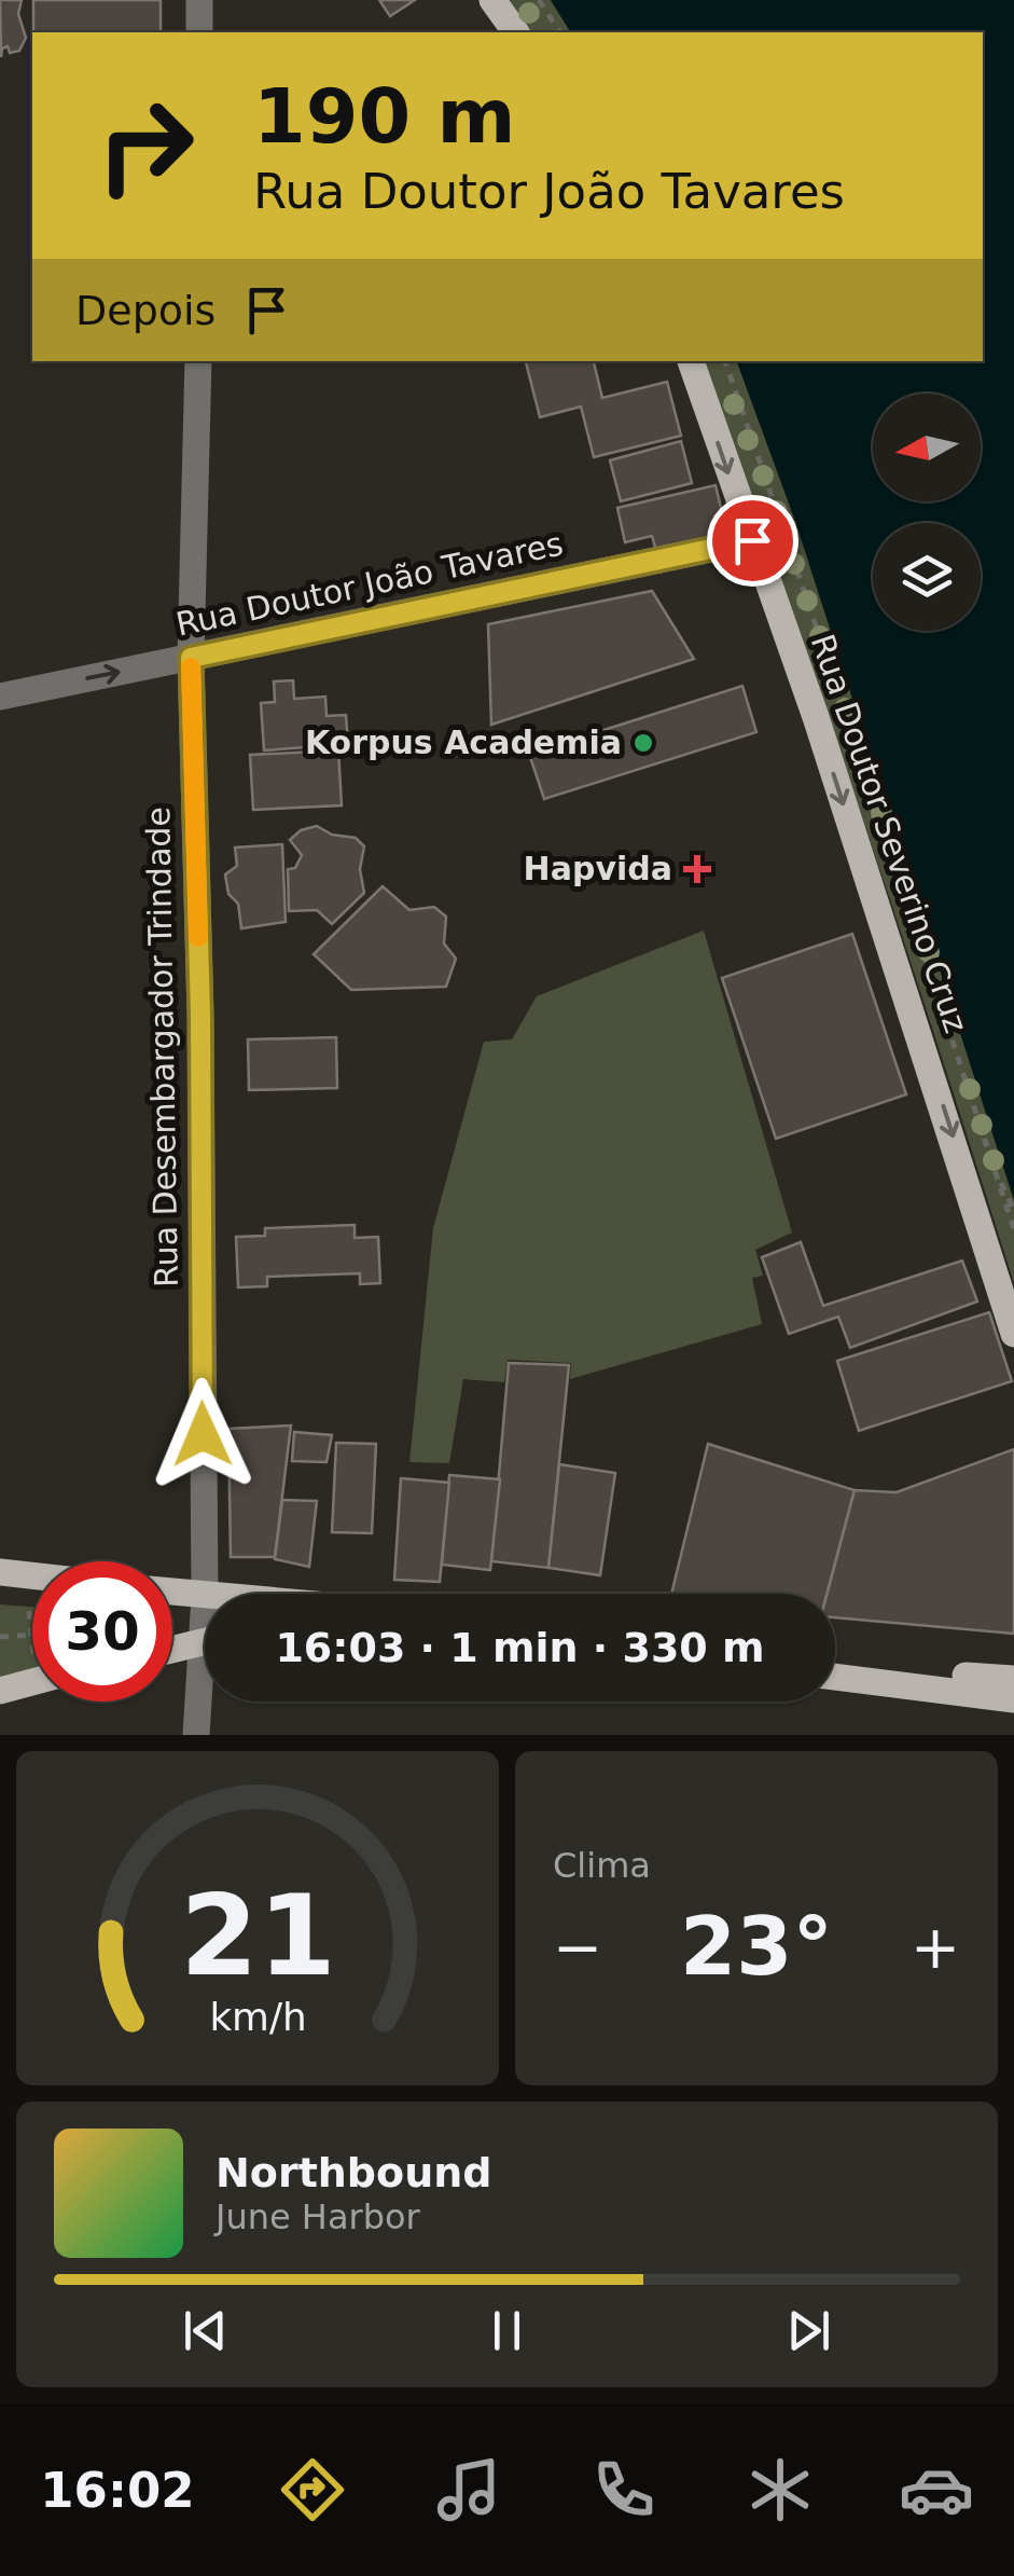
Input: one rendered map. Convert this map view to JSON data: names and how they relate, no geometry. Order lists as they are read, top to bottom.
{
  "streets": {
    "main road": ["Rua Doutor Severino Cruz"],
    "street": ["Rua Doutor João Tavares", "Rua Desembargador Trindade"]
  },
  "crossings": [
    ["Rua Doutor João Tavares", "Rua Doutor Severino Cruz"],
    ["Rua Doutor João Tavares", "Rua Desembargador Trindade"]
  ],
  "one_way": ["Rua Doutor Severino Cruz"],
  "places": {
    "other": ["Korpus Academia"],
    "health": ["Hapvida"]
  },
  "north": "left",
  "page": {
    "turn": ["190 m", "Rua Doutor João Tavares"],
    "then": "Depois",
    "limit": "30",
    "trip": "16:03 · 1 min · 330 m",
    "tile": "Clima",
    "heat": ["−", "23°", "+"],
    "song": ["Northbound", "June Harbor"],
    "tabs": "16:02",
    "gauge": ["21", "km/h"]
  }
}
